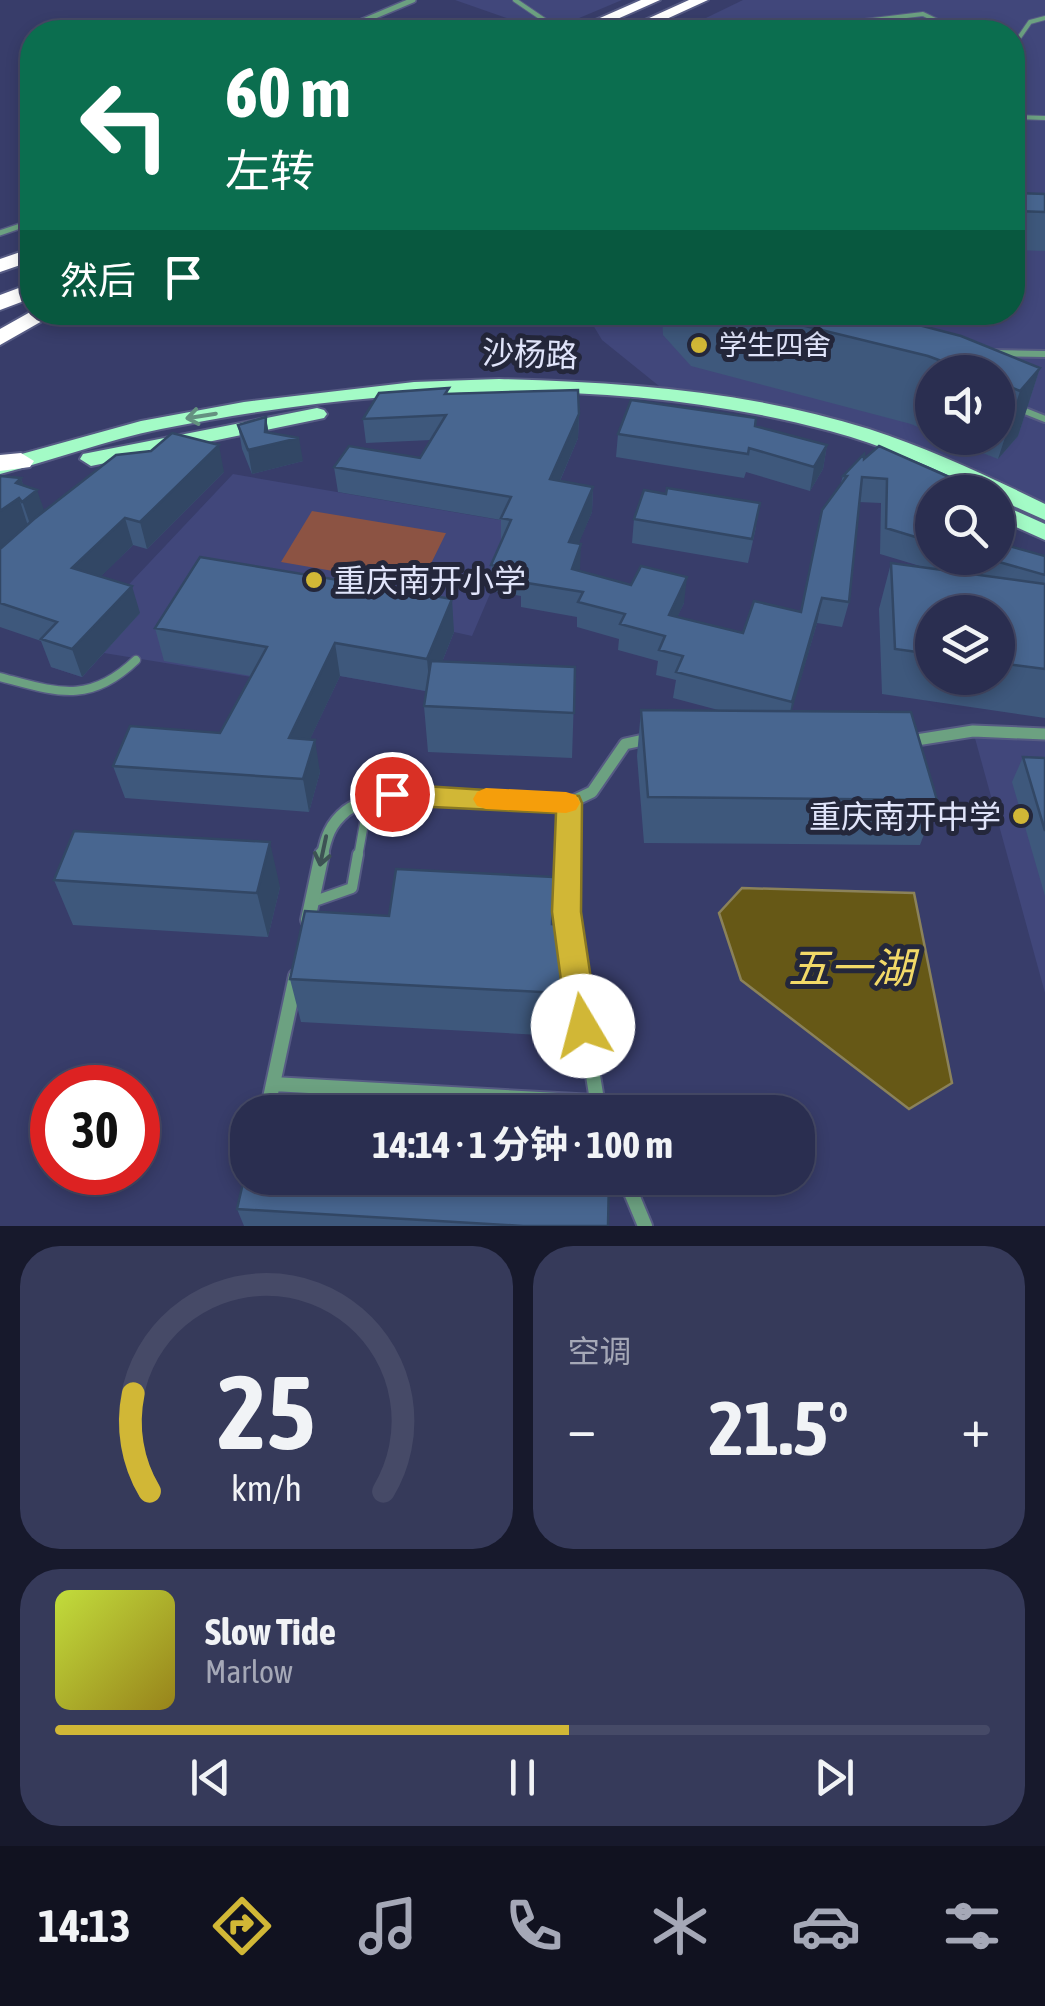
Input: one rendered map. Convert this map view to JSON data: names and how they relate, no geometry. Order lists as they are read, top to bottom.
{
  "streets": {
    "main road": ["沙杨路"]
  },
  "water": ["五一湖"],
  "places": ["学生四舍", "重庆南开小学", "重庆南开中学"],
  "page": {
    "turn": ["60 m", "左转"],
    "then": "然后",
    "limit": "30",
    "trip": "14:14 · 1 分钟 · 100 m",
    "tile": "空调",
    "heat": ["−", "21.5°", "+"],
    "song": ["Slow Tide", "Marlow"],
    "tabs": "14:13",
    "gauge": ["25", "km/h"]
  }
}
